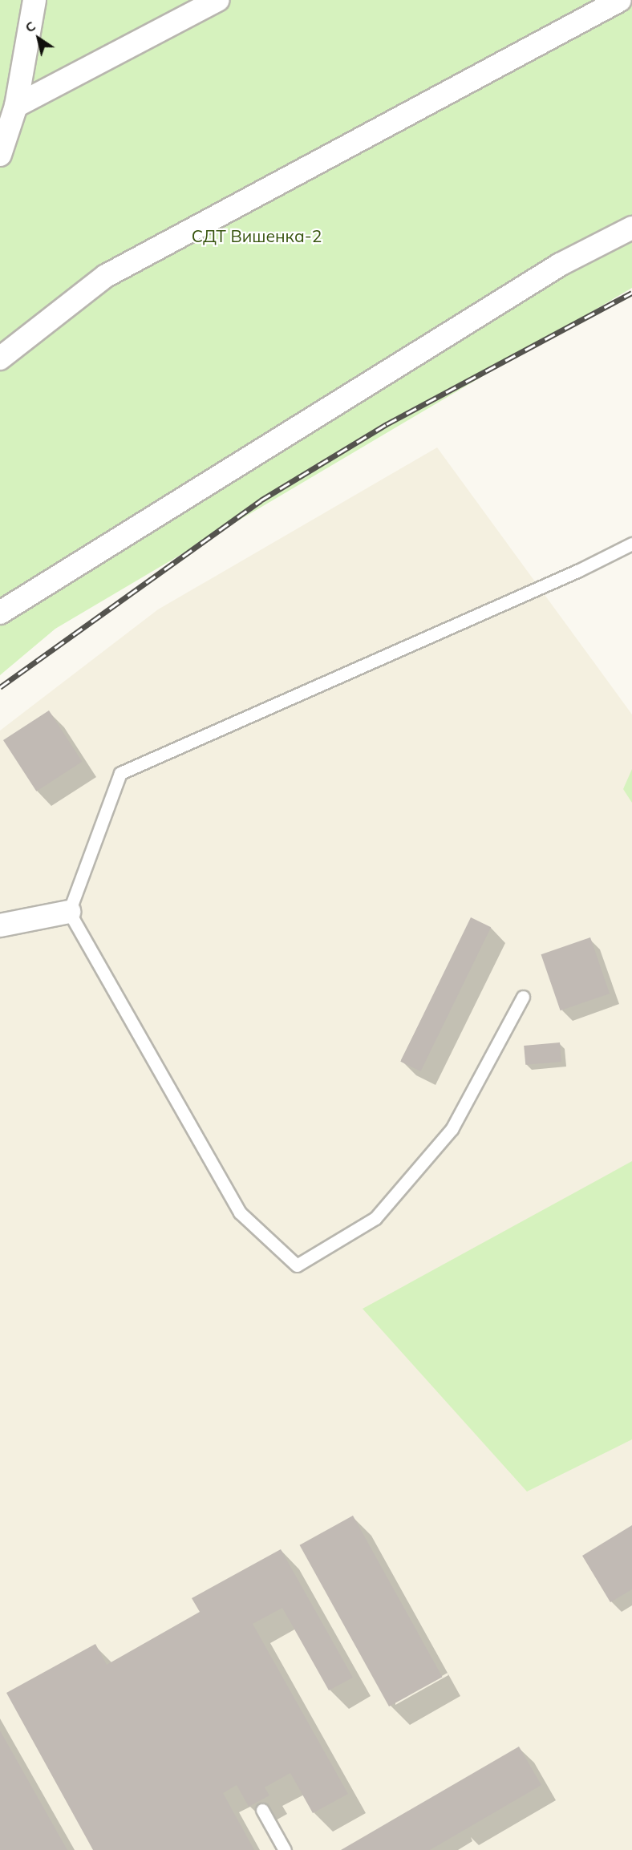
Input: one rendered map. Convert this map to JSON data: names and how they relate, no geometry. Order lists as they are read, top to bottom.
{
  "parks": ["СДТ Вишенка-2"],
  "north": "top left"
}
